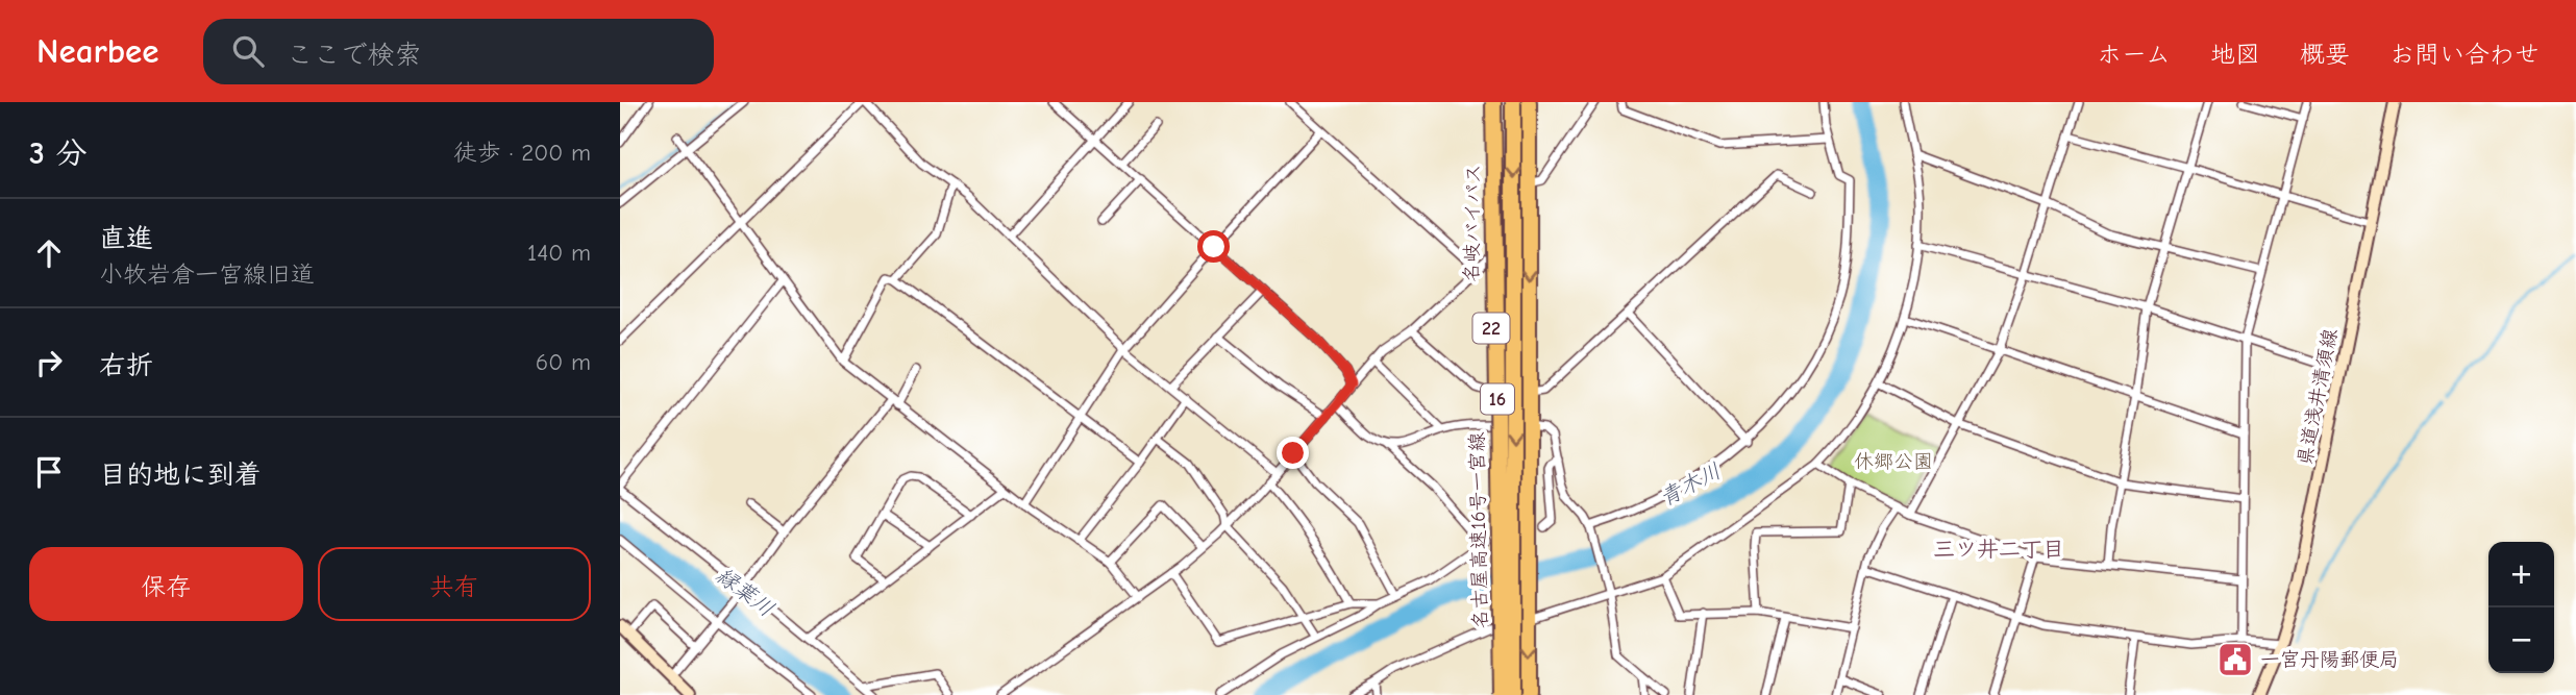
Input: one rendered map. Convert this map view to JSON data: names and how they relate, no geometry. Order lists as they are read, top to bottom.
{
  "streets": {
    "highway": [
      "名岐バイパス",
      "22",
      "16",
      "名古屋高速16号一宮線"
    ],
    "main road": ["県道浅井清須線"]
  },
  "crossings": [
    ["名岐バイパス", "名古屋高速16号一宮線"]
  ],
  "districts": ["三ツ井二丁目"],
  "water": ["青木川", "縁葉川"],
  "parks": ["休郷公園"],
  "places": {
    "public building": ["一宮丹陽郵便局"]
  },
  "page": {
    "header": "Nearbee",
    "search": "ここで検索",
    "nav": [
      "ホーム",
      "地図",
      "概要",
      "お問い合わせ"
    ],
    "heading": ["3 分", "徒歩 · 200 m"],
    "list": [
      ["直進", "小牧岩倉一宮線旧道", "140 m"],
      ["右折", "60 m"],
      "目的地に到着"
    ],
    "buttons": ["保存", "共有"],
    "map_buttons": ["+", "−"]
  }
}
